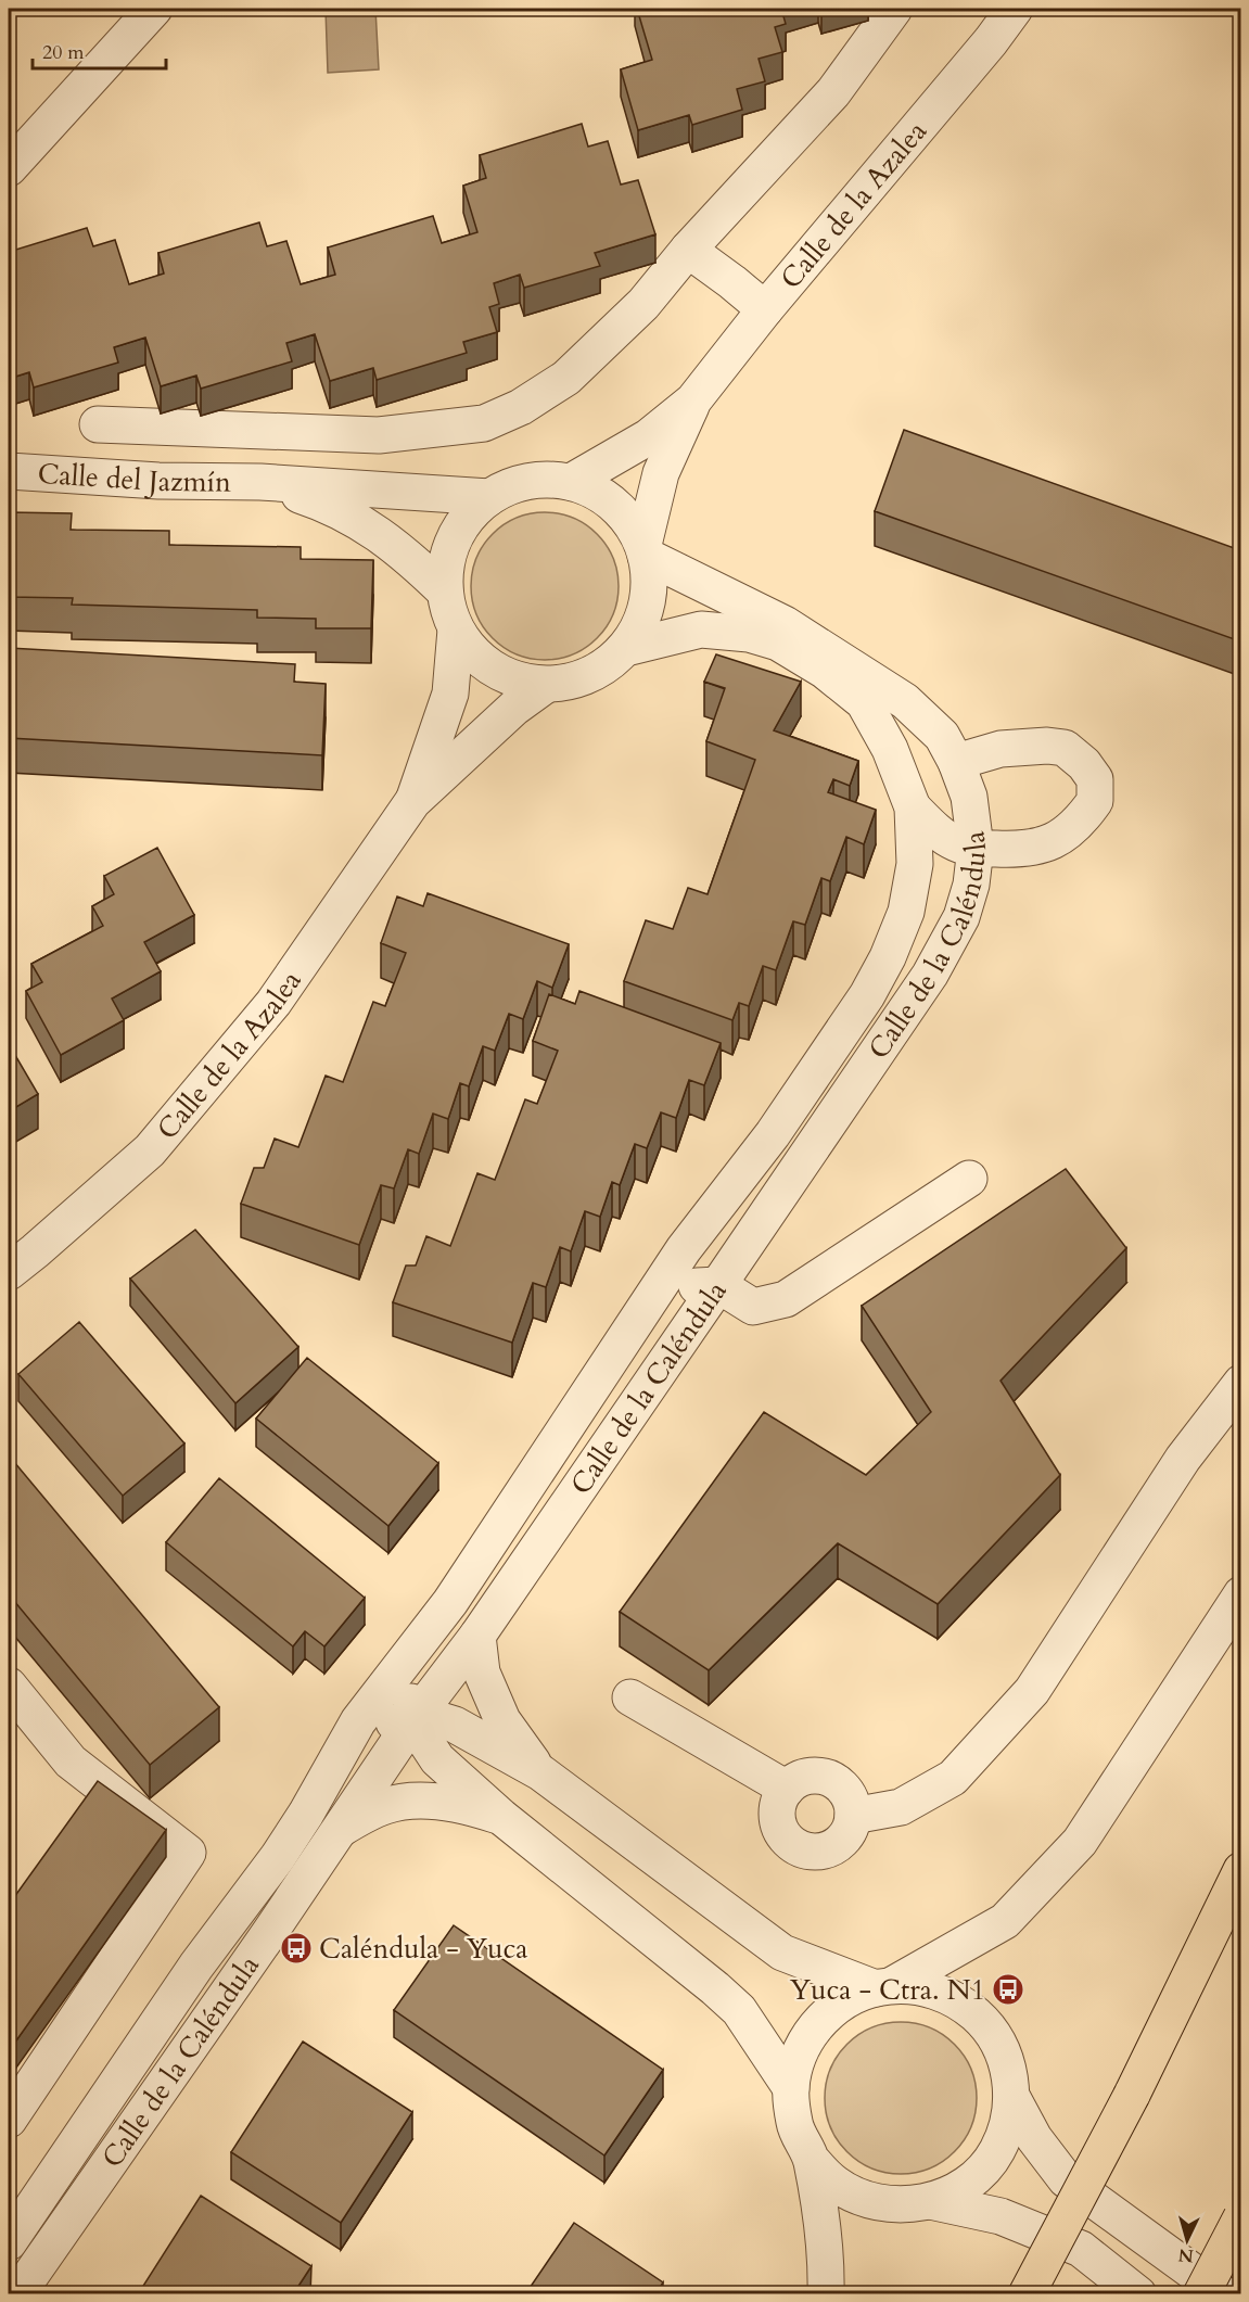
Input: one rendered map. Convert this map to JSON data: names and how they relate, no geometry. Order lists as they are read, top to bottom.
{
  "streets": {
    "street": ["Calle de la Azalea", "Calle del Jazmín", "Calle de la Caléndula"]
  },
  "crossings": [
    ["Calle de la Azalea", "Calle del Jazmín"],
    ["Calle de la Azalea", "Calle de la Caléndula"],
    ["Calle del Jazmín", "Calle de la Caléndula"]
  ],
  "places": {
    "bus stop": ["Caléndula - Yuca", "Yuca - Ctra. N1"]
  },
  "scale_bar": "20 m",
  "north": "bottom"
}
